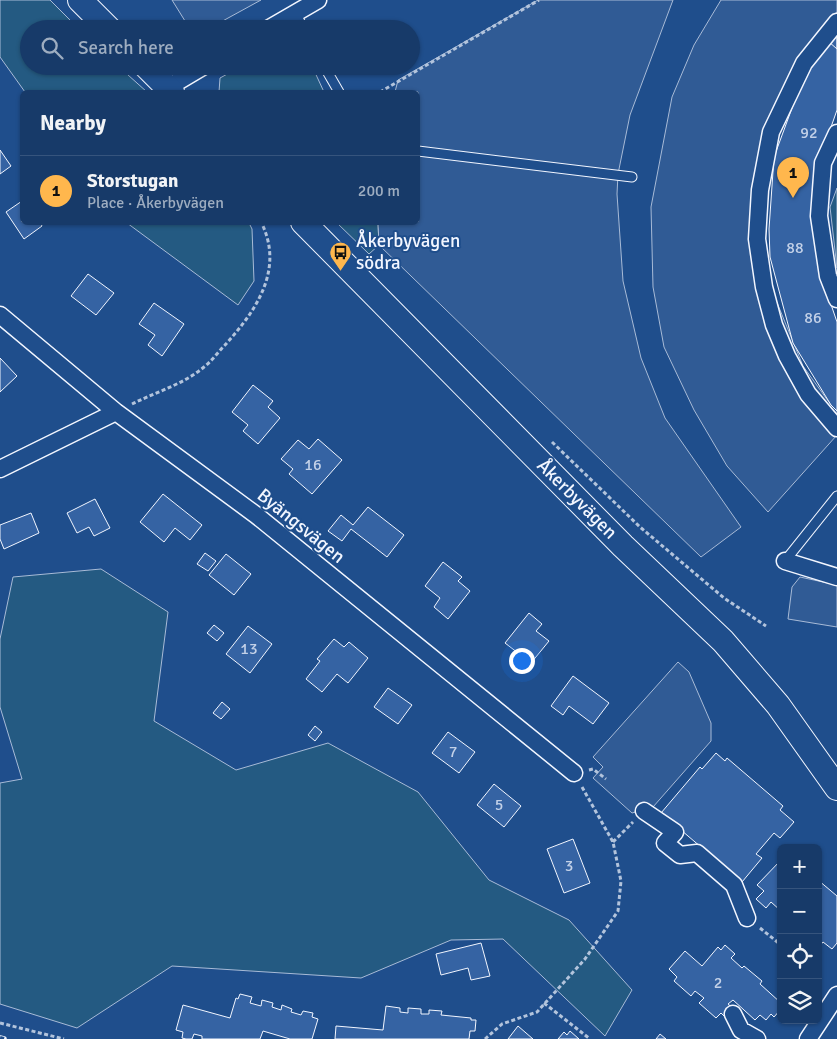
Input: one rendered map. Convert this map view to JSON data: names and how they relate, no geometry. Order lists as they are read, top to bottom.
{
  "streets": {
    "street": ["Åkerbyvägen", "Byängsvägen"]
  },
  "places": {
    "bus stop": ["Åkerbyvägen södra"]
  },
  "house_numbers": [
    "92",
    "88",
    "86",
    "16",
    "13",
    "7",
    "5",
    "3",
    "2"
  ],
  "page": {
    "search": "Search here",
    "heading": "Nearby",
    "list": [
      {
        "mark": "1",
        "name": "Storstugan",
        "note": "Place · Åkerbyvägen",
        "value": "200 m"
      }
    ],
    "pins": "1",
    "map_buttons": ["+", "−"]
  }
}
